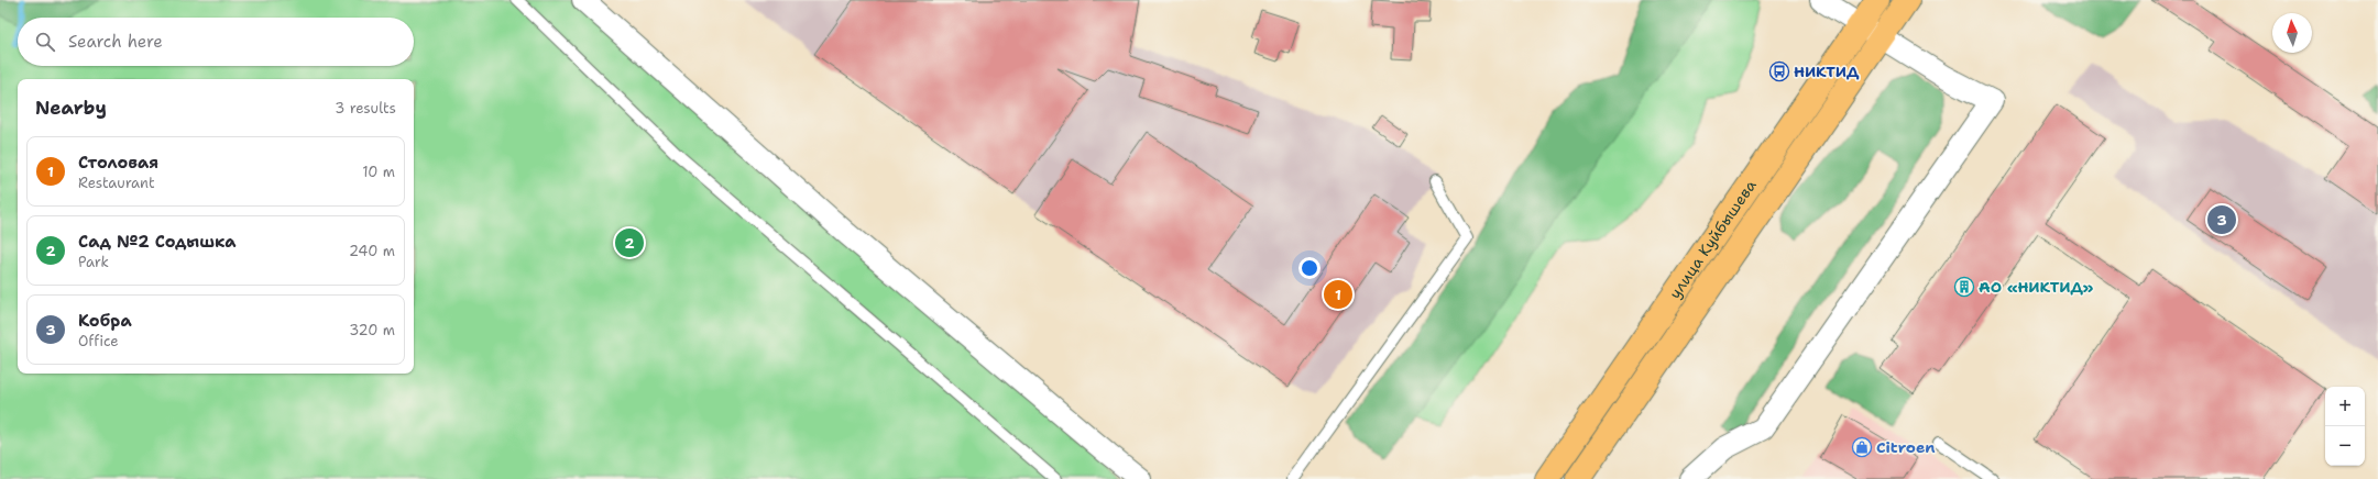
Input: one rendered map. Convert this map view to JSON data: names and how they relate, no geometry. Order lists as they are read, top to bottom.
{
  "streets": {
    "highway": ["улица Куйбышева"]
  },
  "places": {
    "bus stop": ["НИКТИД"],
    "building": ["АО «НИКТИД»"],
    "shop": ["Citroen"]
  },
  "north": "top",
  "page": {
    "search": "Search here",
    "heading": ["Nearby", "3 results"],
    "list": [
      {
        "mark": "1",
        "name": "Столовая",
        "note": "Restaurant",
        "value": "10 m"
      },
      {
        "mark": "2",
        "name": "Сад №2 Содышка",
        "note": "Park",
        "value": "240 m"
      },
      {
        "mark": "3",
        "name": "Кобра",
        "note": "Office",
        "value": "320 m"
      }
    ],
    "pins": ["3", "2", "1"],
    "map_buttons": ["+", "−"]
  }
}
